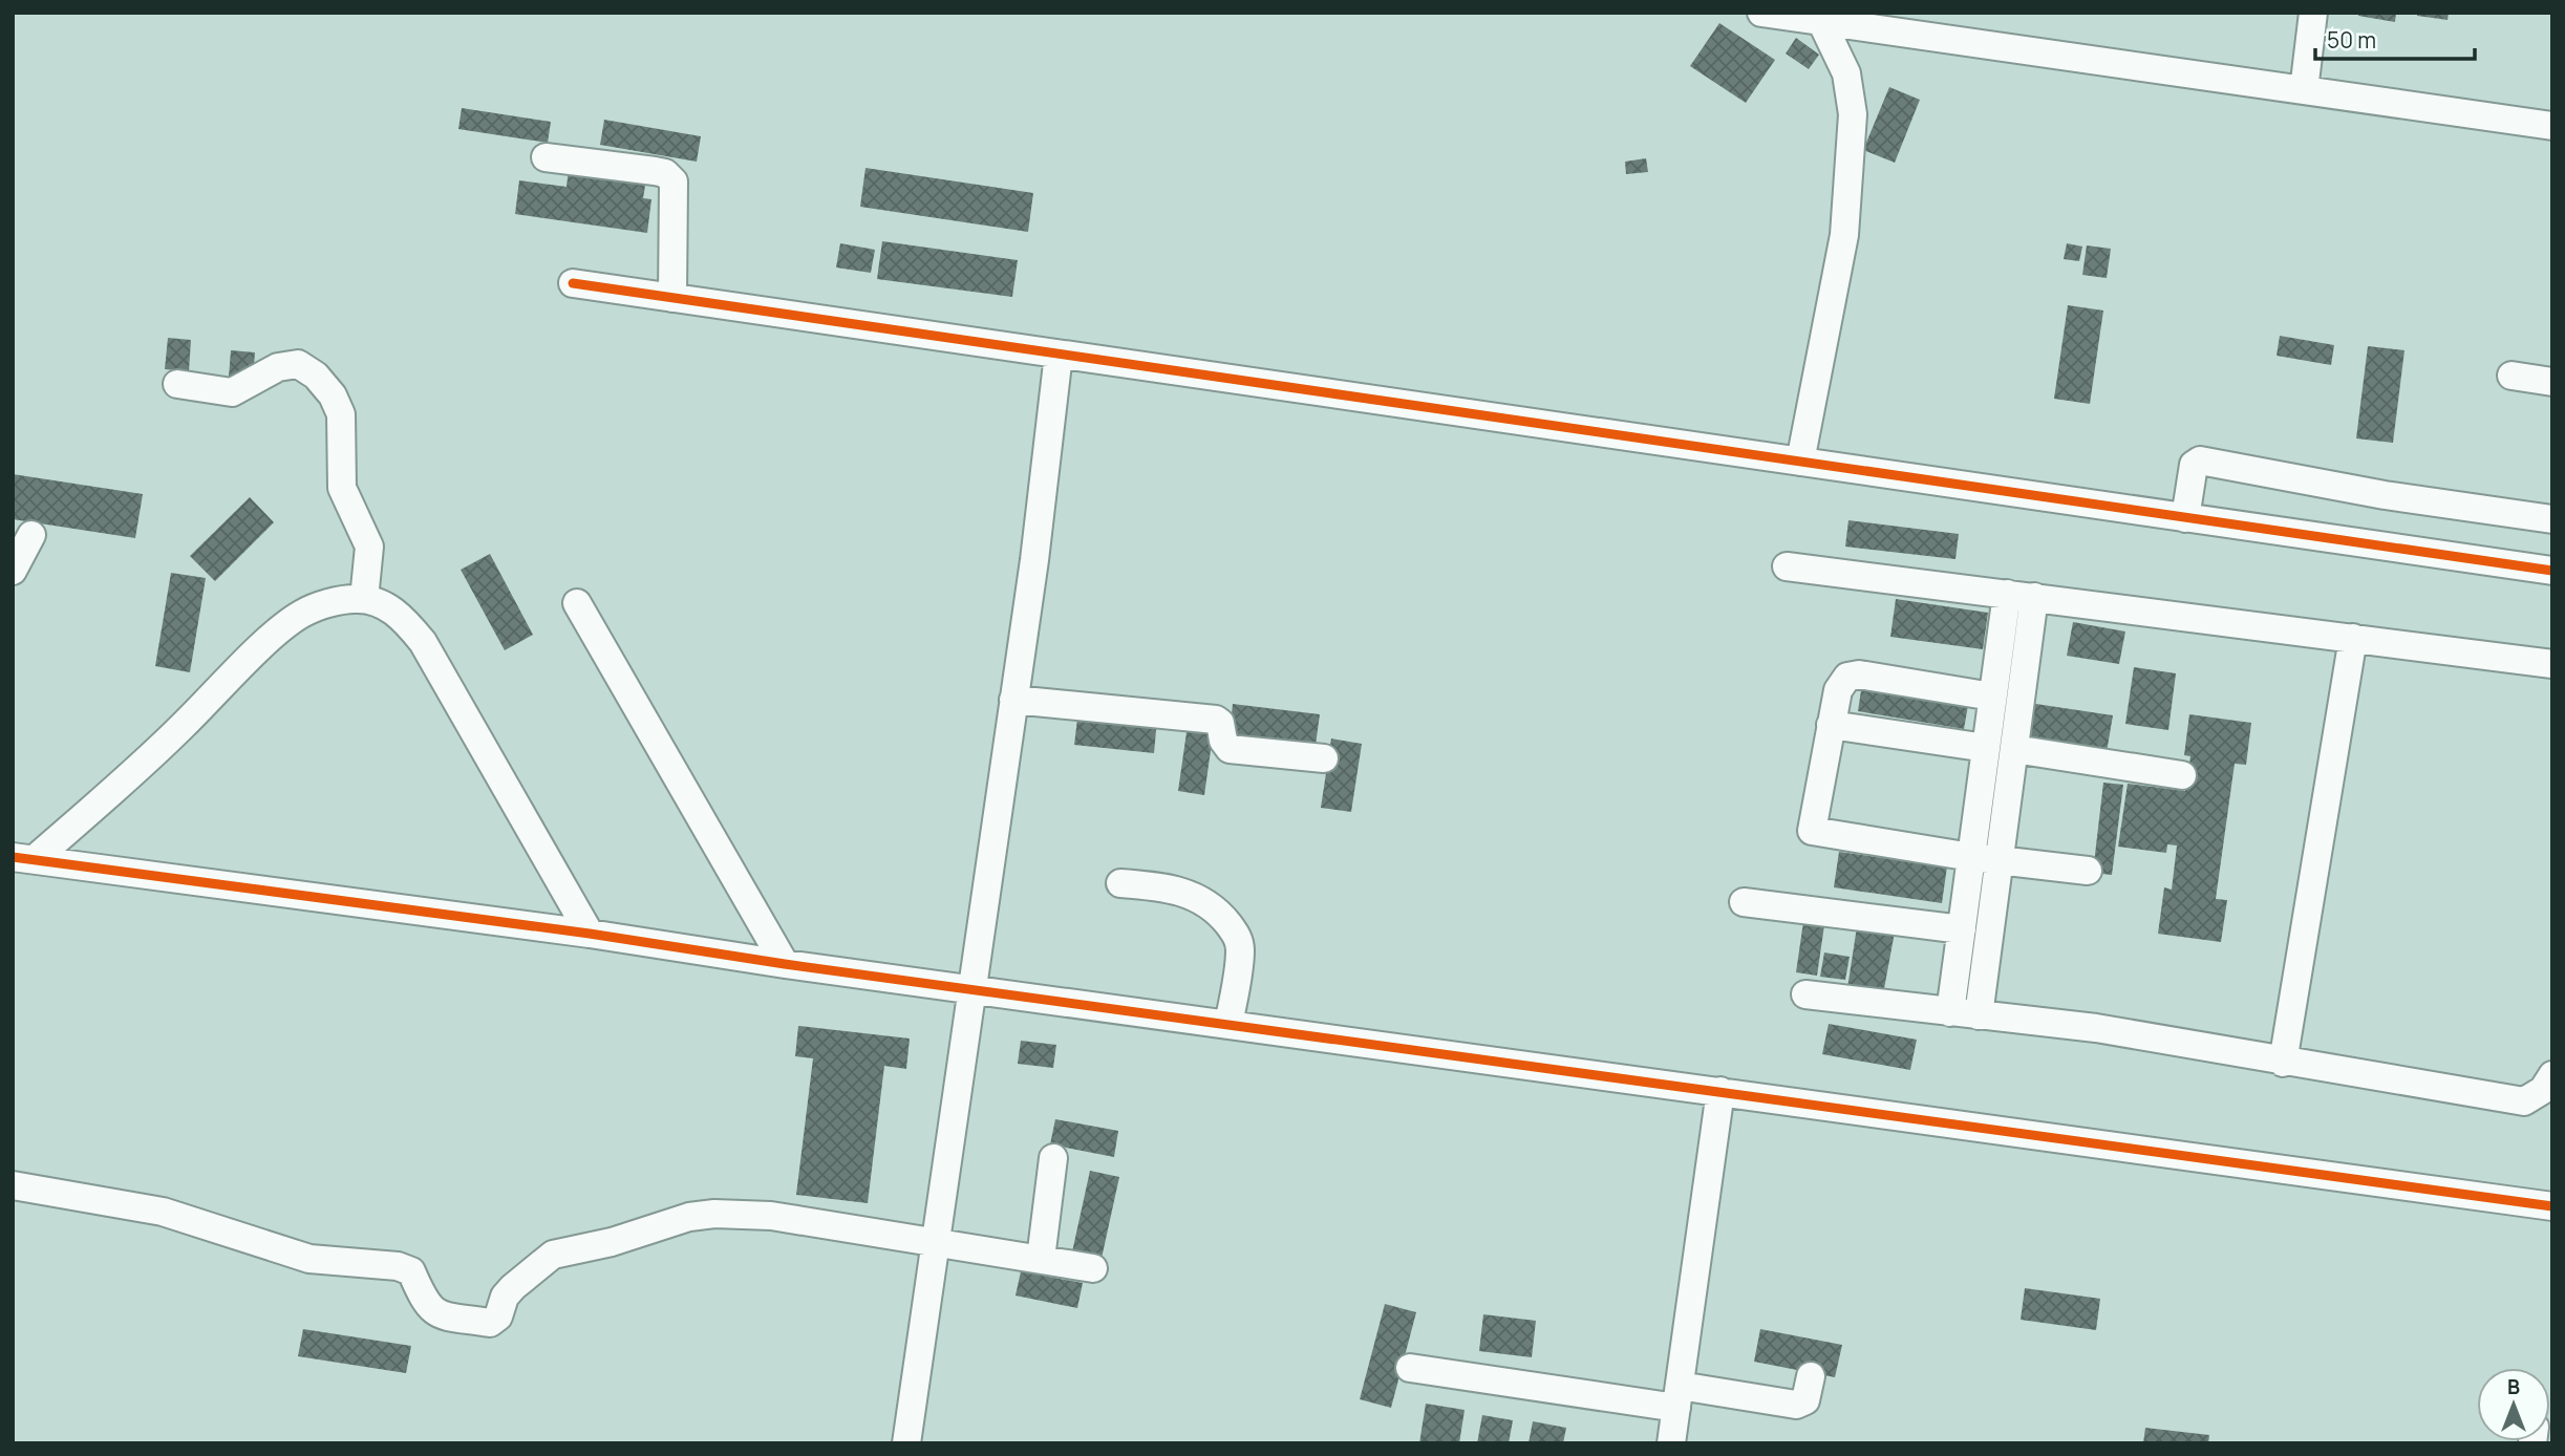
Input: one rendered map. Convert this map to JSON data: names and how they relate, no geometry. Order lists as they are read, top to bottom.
{
  "scale_bar": "50 m",
  "north": "top"
}
